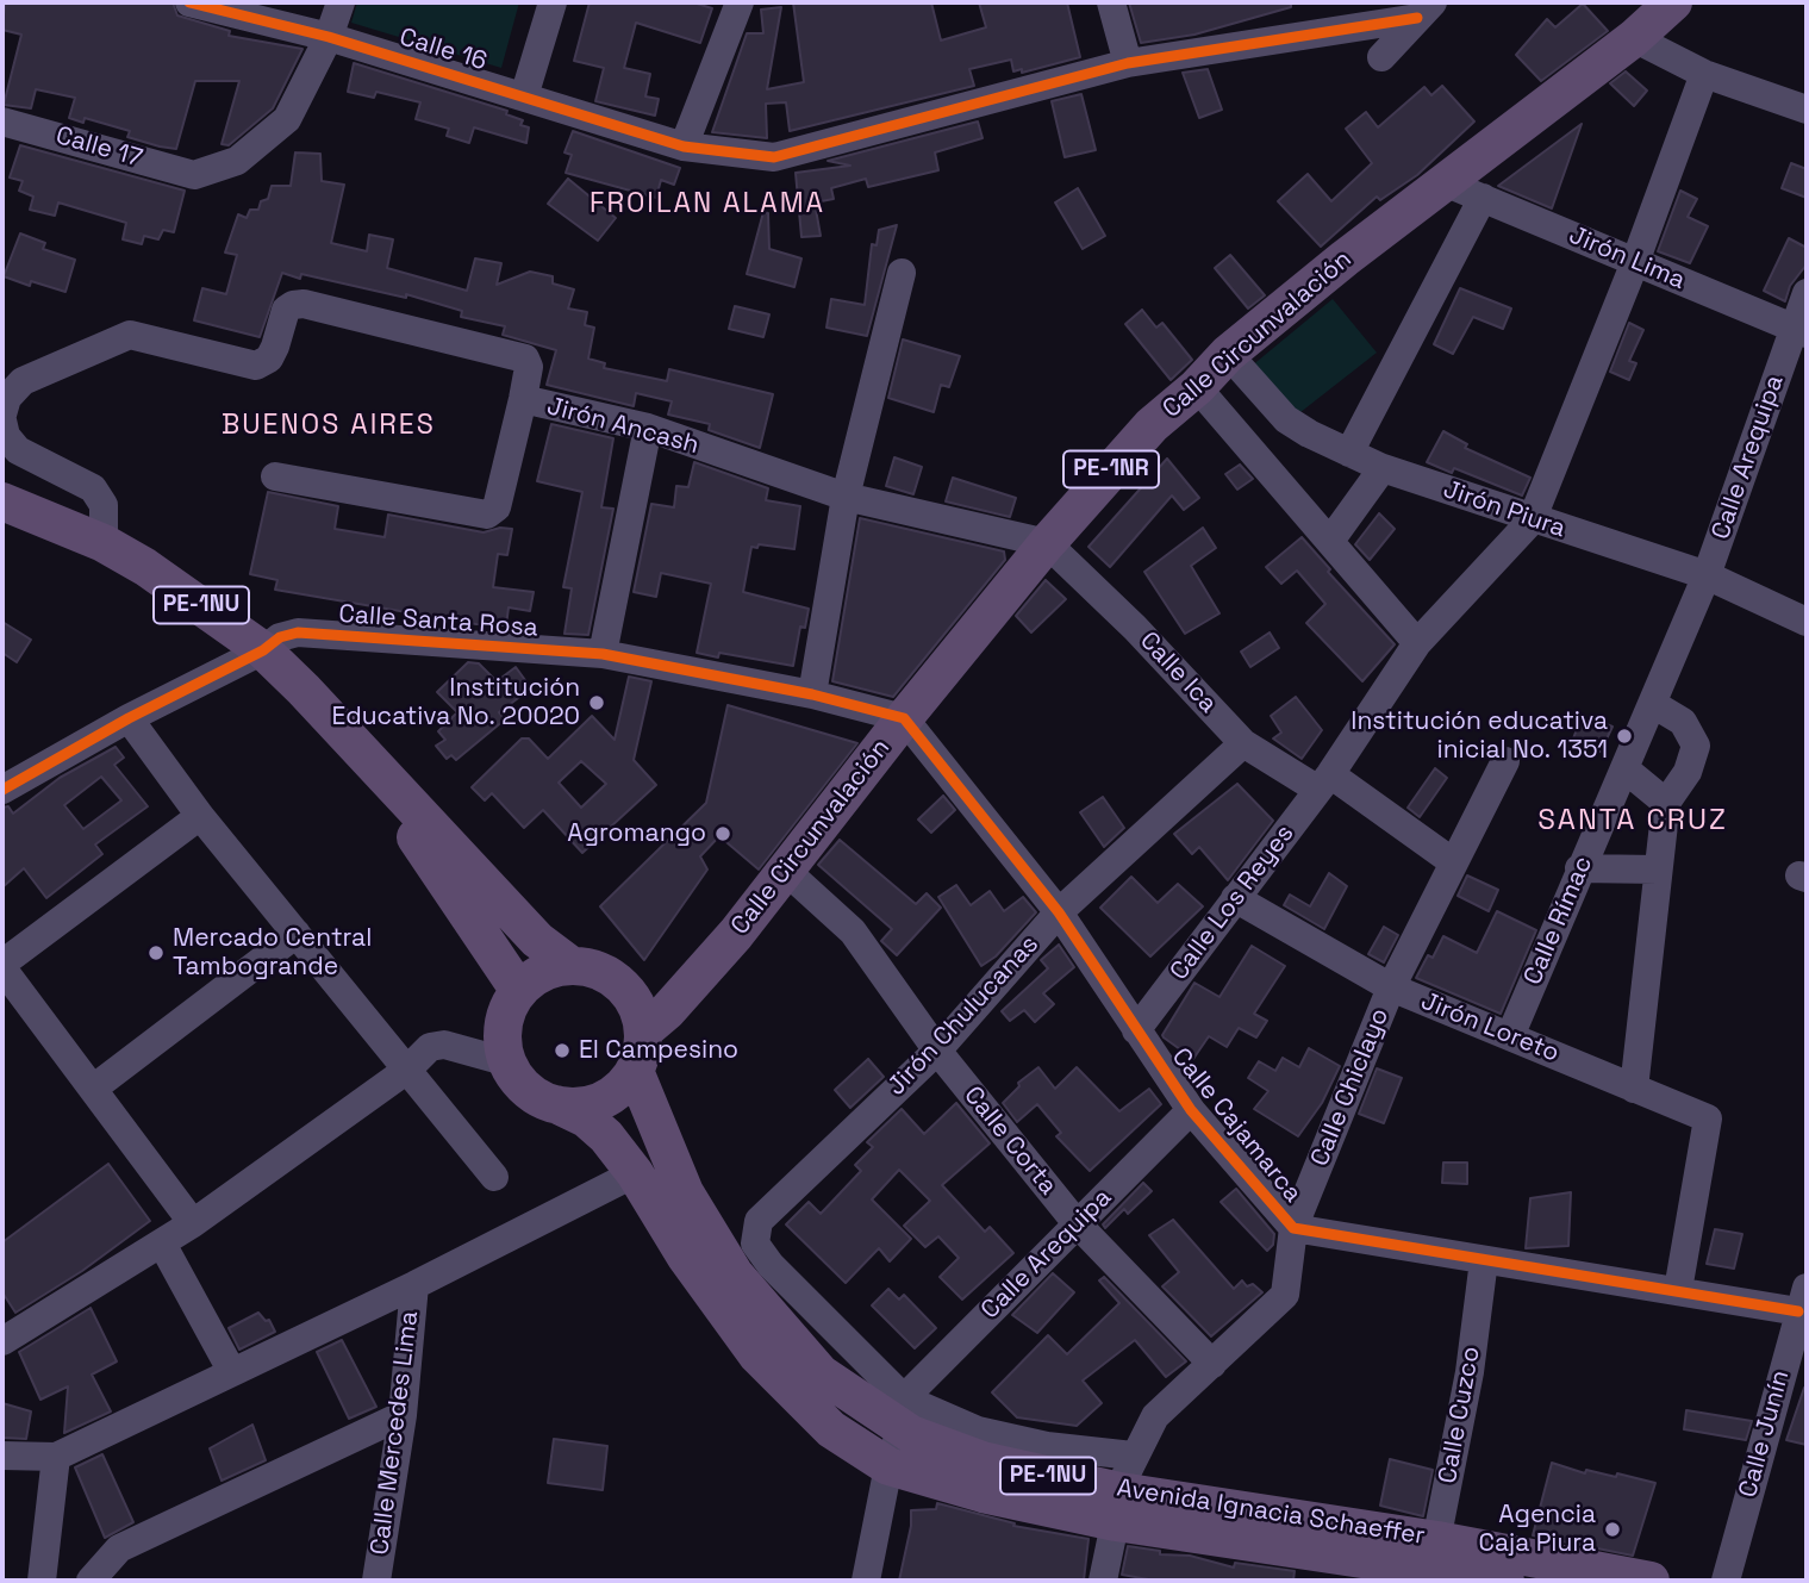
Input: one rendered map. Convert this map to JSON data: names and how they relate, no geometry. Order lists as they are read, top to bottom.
{
  "streets": {
    "main road": [
      "Calle Circunvalación",
      "PE-1NR",
      "PE-1NU",
      "Avenida Ignacia Schaeffer"
    ],
    "street": [
      "Calle 16",
      "Calle 17",
      "Jirón Lima",
      "Jirón Ancash",
      "Calle Arequipa",
      "Jirón Piura",
      "Calle Santa Rosa",
      "Calle Ica",
      "Calle Los Reyes",
      "Calle Rímac",
      "Jirón Chulucanas",
      "Jirón Loreto",
      "Calle Chiclayo",
      "Calle Cajamarca",
      "Calle Corta",
      "Calle Cuzco",
      "Calle Mercedes Lima",
      "Calle Junín"
    ]
  },
  "crossings": [
    ["Calle 16", "Calle 17"],
    ["Jirón Lima", "Calle Circunvalación"],
    ["Jirón Lima", "Calle Arequipa"],
    ["Calle Circunvalación", "Jirón Ancash"],
    ["Calle Circunvalación", "Jirón Piura"],
    ["Calle Circunvalación", "PE-1NU"],
    ["Calle Circunvalación", "Calle Santa Rosa"],
    ["Calle Circunvalación", "Calle Ica"],
    ["Calle Circunvalación", "Calle Cajamarca"],
    ["Calle Circunvalación", "Calle Corta"],
    ["Calle Circunvalación", "Avenida Ignacia Schaeffer"],
    ["Jirón Ancash", "Calle Ica"],
    ["Calle Arequipa", "Jirón Piura"],
    ["Calle Arequipa", "Calle Rímac"],
    ["Calle Arequipa", "Jirón Chulucanas"],
    ["Calle Arequipa", "Calle Cajamarca"],
    ["Calle Arequipa", "Calle Corta"],
    ["Calle Arequipa", "Avenida Ignacia Schaeffer"],
    ["Jirón Piura", "Calle Los Reyes"],
    ["Jirón Piura", "Calle Rímac"],
    ["PE-1NU", "Calle Santa Rosa"],
    ["PE-1NU", "Avenida Ignacia Schaeffer"],
    ["Calle Santa Rosa", "Calle Cajamarca"],
    ["Calle Ica", "Calle Los Reyes"],
    ["Calle Ica", "Jirón Chulucanas"],
    ["Calle Ica", "Calle Chiclayo"],
    ["Calle Los Reyes", "Jirón Loreto"],
    ["Calle Los Reyes", "Calle Cajamarca"],
    ["Calle Rímac", "Jirón Loreto"],
    ["Jirón Chulucanas", "Calle Cajamarca"],
    ["Jirón Chulucanas", "Calle Corta"],
    ["Jirón Chulucanas", "Avenida Ignacia Schaeffer"],
    ["Jirón Loreto", "Calle Chiclayo"],
    ["Jirón Loreto", "Calle Cajamarca"],
    ["Calle Chiclayo", "Calle Cajamarca"],
    ["Calle Chiclayo", "Calle Corta"],
    ["Calle Chiclayo", "Avenida Ignacia Schaeffer"],
    ["Calle Cajamarca", "Calle Cuzco"],
    ["Calle Cajamarca", "Calle Junín"],
    ["Calle Cuzco", "Avenida Ignacia Schaeffer"]
  ],
  "districts": ["FROILAN ALAMA", "BUENOS AIRES", "SANTA CRUZ"],
  "places": [
    "Institución Educativa No. 20020",
    "Institución educativa inicial No. 1351",
    "Agromango",
    "Mercado Central Tambogrande",
    "El Campesino",
    "Agencia Caja Piura"
  ]
}
